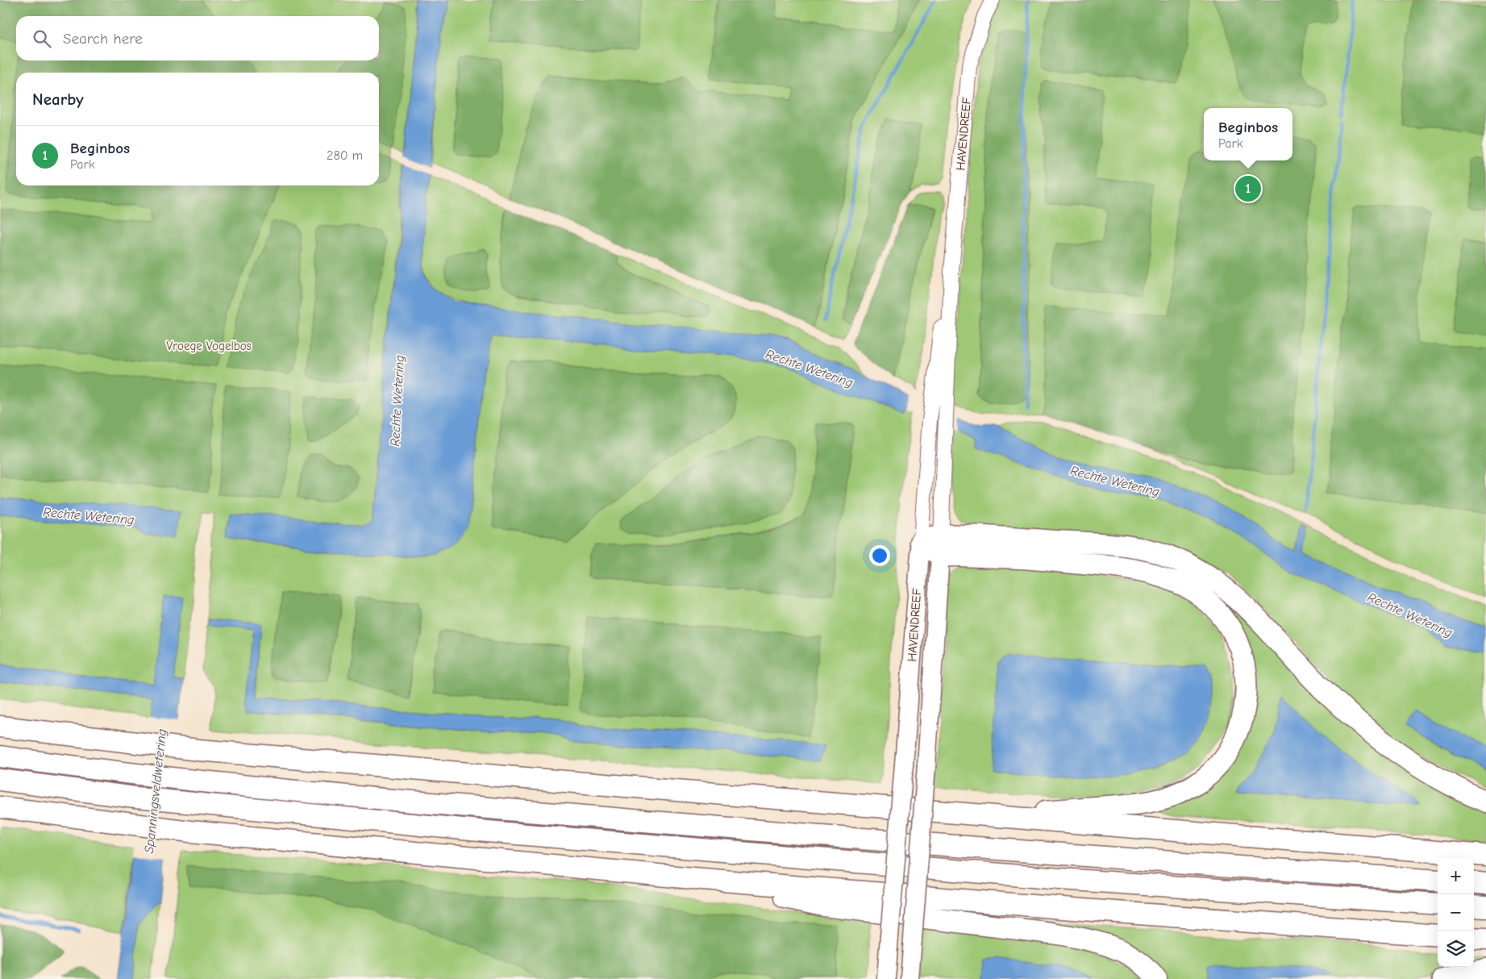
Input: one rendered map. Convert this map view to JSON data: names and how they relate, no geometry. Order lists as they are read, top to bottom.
{
  "streets": {
    "main road": ["HAVENDREEF"]
  },
  "water": ["Rechte Wetering", "Spanningsveldwetering"],
  "parks": ["Vroege Vogelbos"],
  "page": {
    "search": "Search here",
    "heading": "Nearby",
    "popup": ["Beginbos", "Park"],
    "list": [
      {
        "mark": "1",
        "name": "Beginbos",
        "note": "Park",
        "value": "280 m"
      }
    ],
    "pins": "1",
    "map_buttons": ["+", "−"]
  }
}
